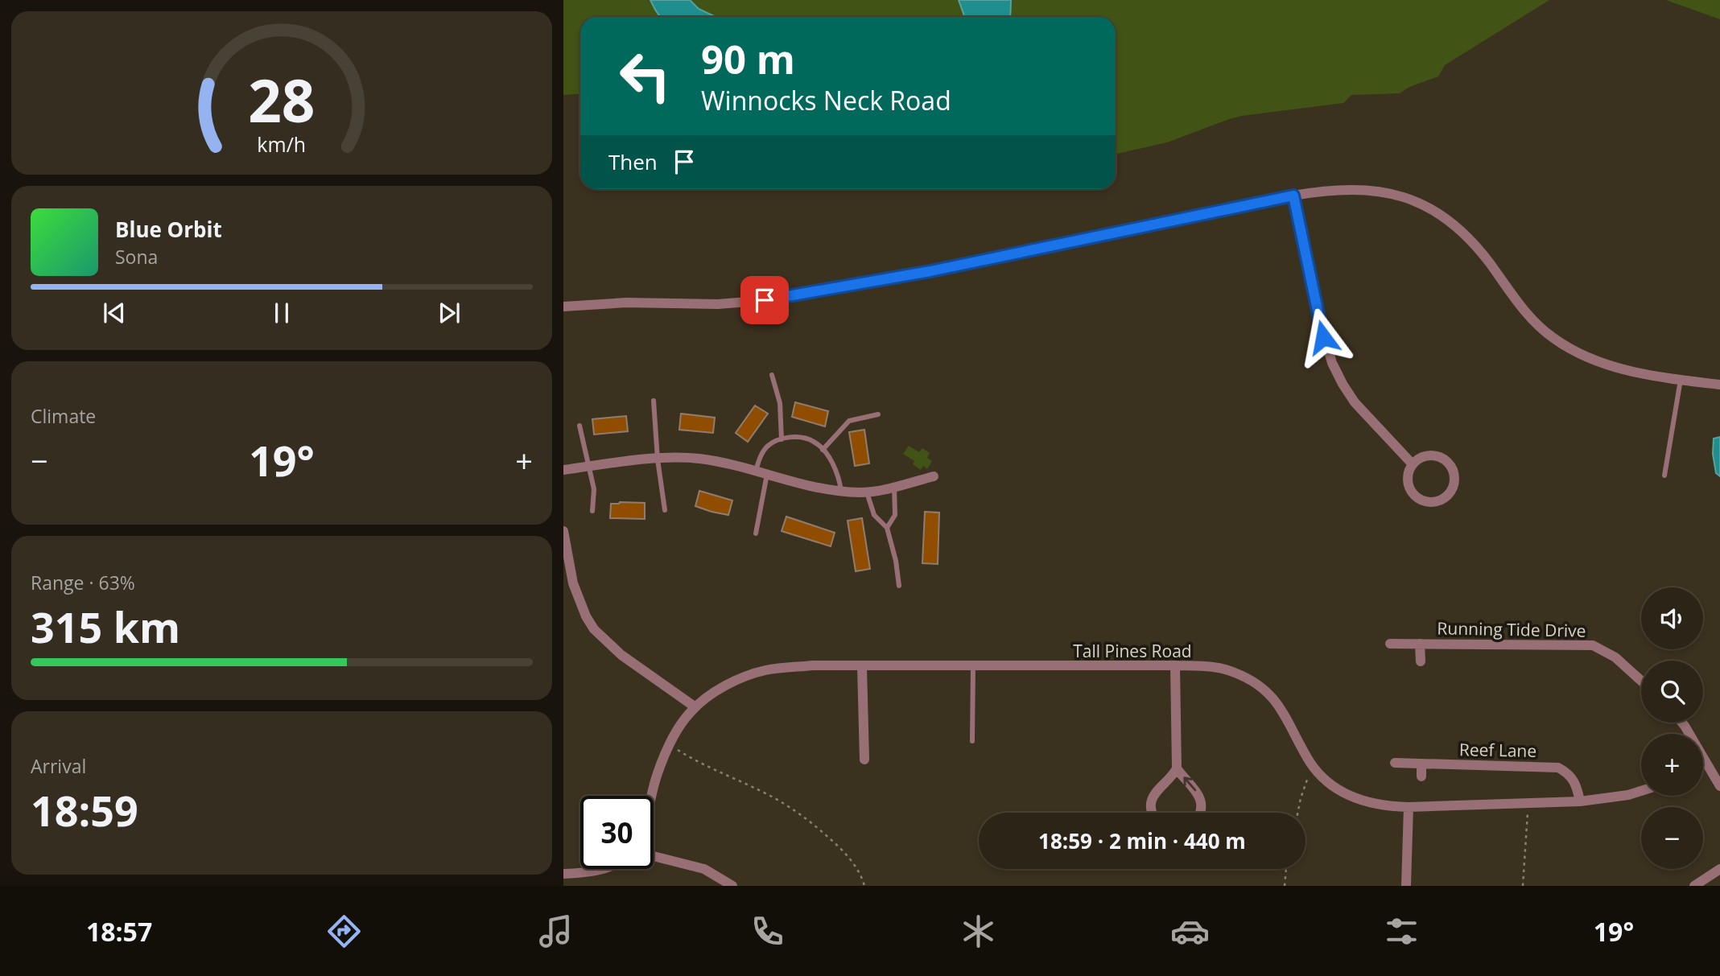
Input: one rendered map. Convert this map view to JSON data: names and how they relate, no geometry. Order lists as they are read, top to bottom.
{
  "streets": {
    "street": ["Running Tide Drive", "Tall Pines Road", "Reef Lane"]
  },
  "crossings": [
    ["Tall Pines Road", "Reef Lane"]
  ],
  "page": {
    "turn": ["90 m", "Winnocks Neck Road"],
    "then": "Then",
    "song": ["Blue Orbit", "Sona"],
    "tile": [
      "Climate",
      ["Range · 63%", "315 km"],
      ["Arrival", "18:59"]
    ],
    "heat": ["−", "19°", "+"],
    "map_buttons": ["+", "−"],
    "limit": "30",
    "trip": "18:59 · 2 min · 440 m",
    "tabs": ["18:57", "19°"],
    "gauge": ["28", "km/h"]
  }
}
